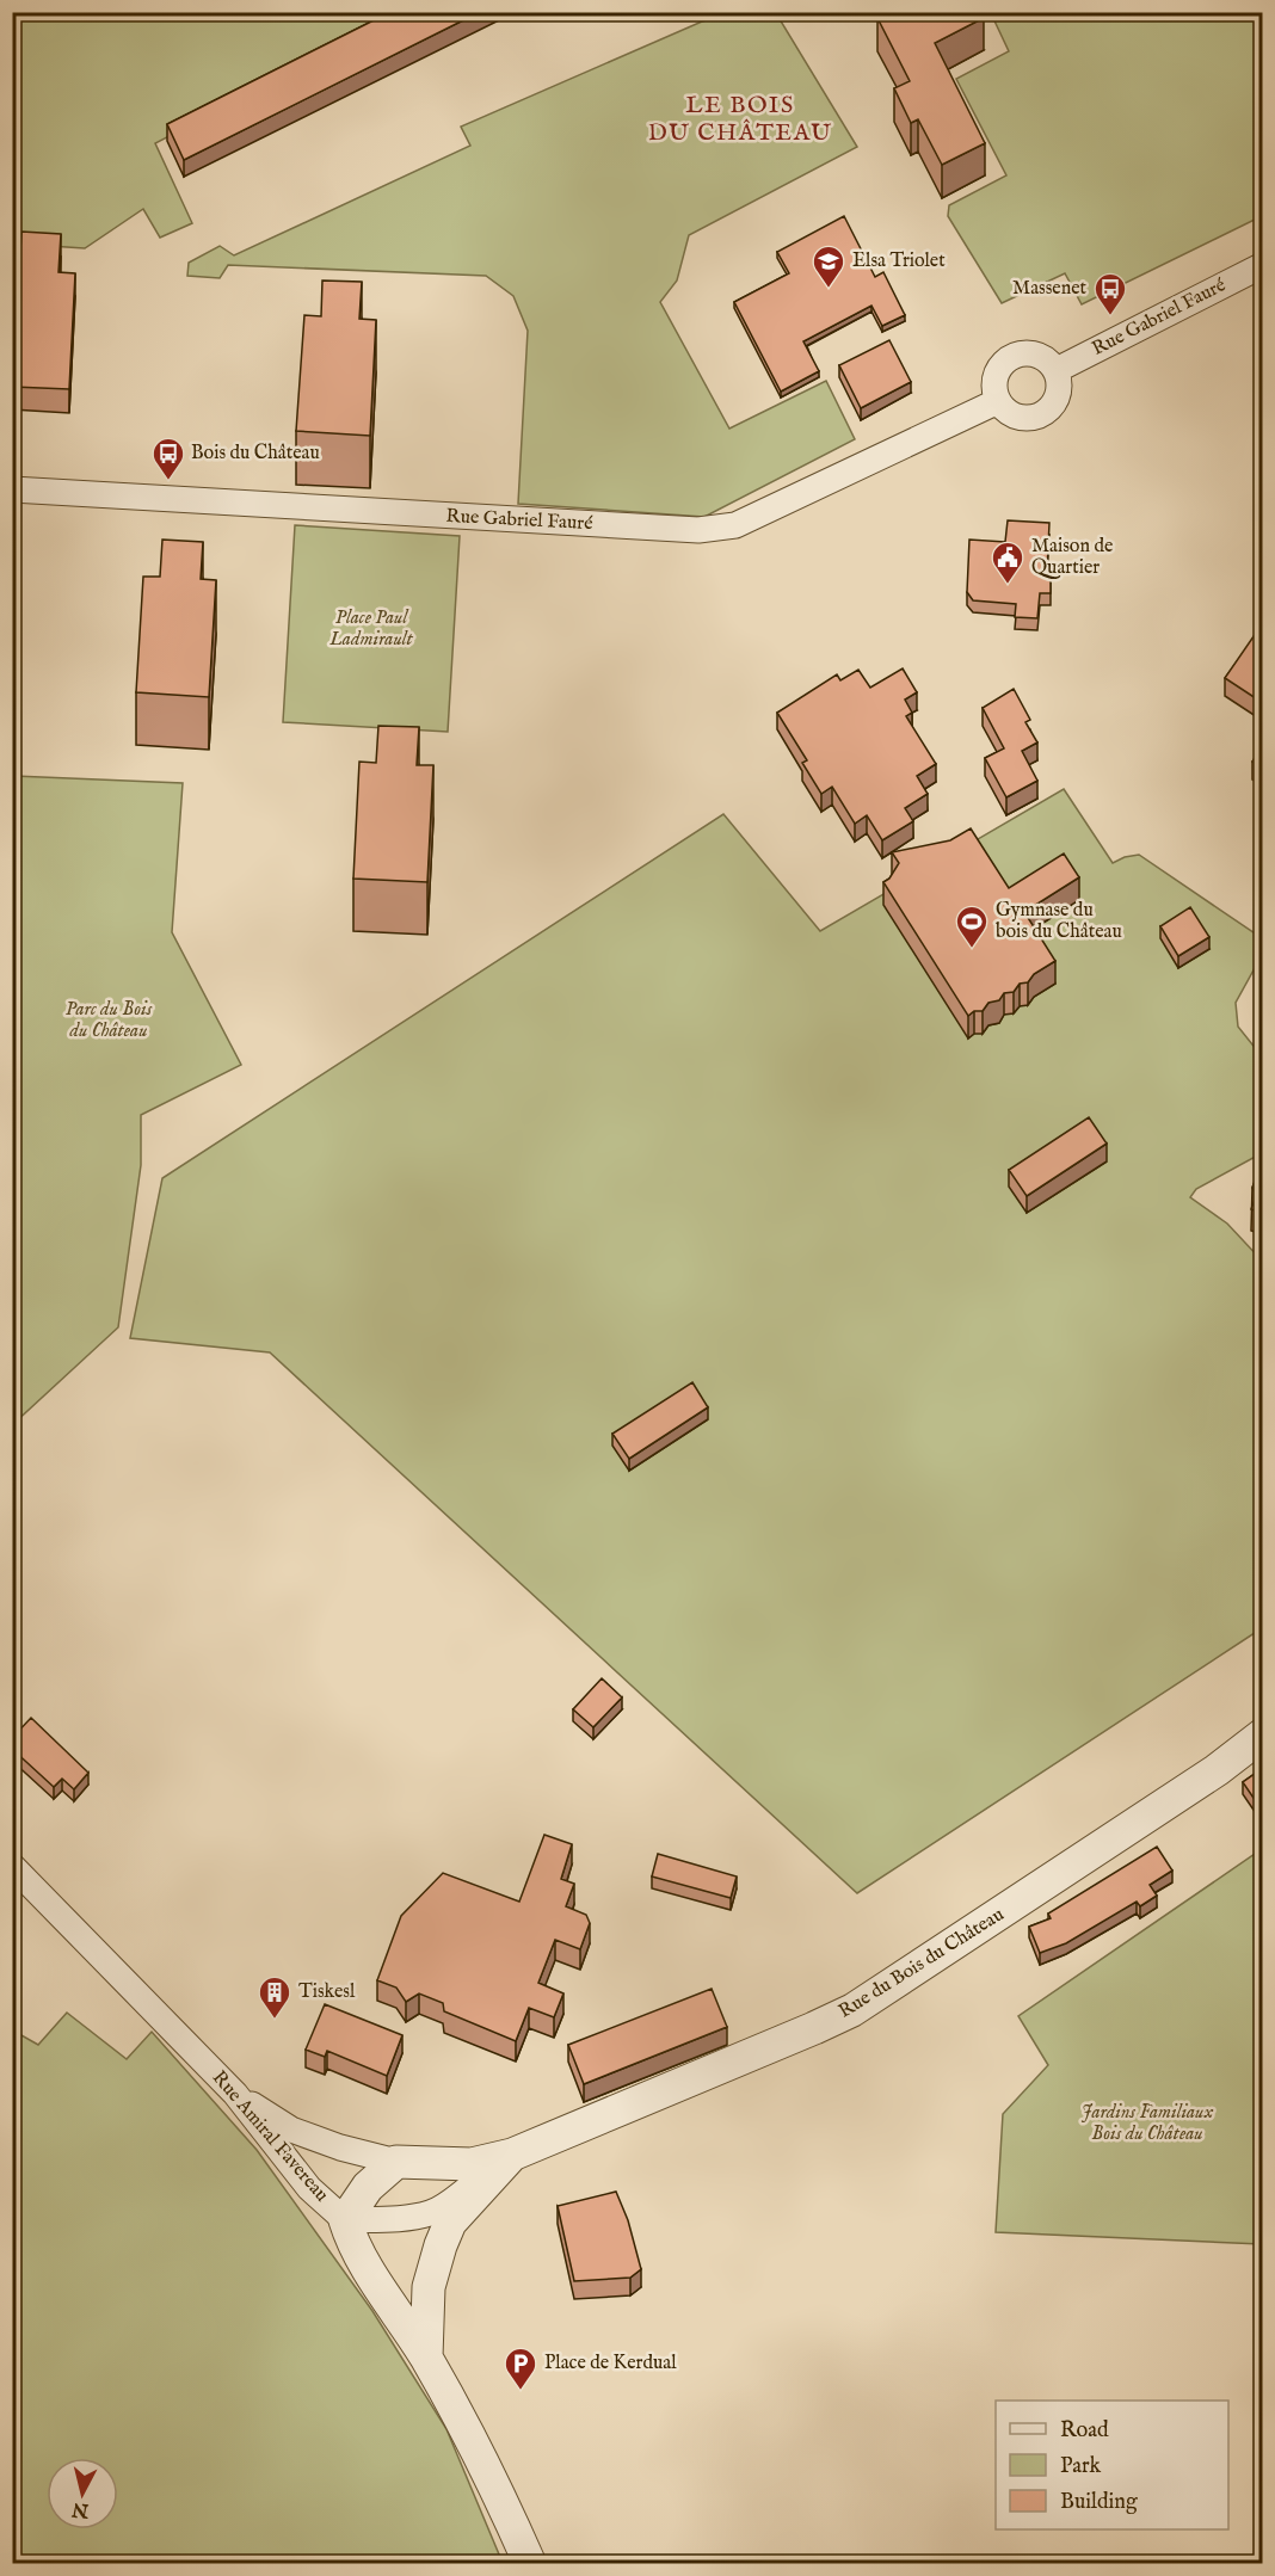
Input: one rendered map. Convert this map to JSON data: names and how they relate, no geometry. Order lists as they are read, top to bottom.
{
  "streets": {
    "street": ["Rue Gabriel Fauré", "Rue du Bois du Château", "Rue Amiral Favereau"]
  },
  "crossings": [
    ["Rue du Bois du Château", "Rue Amiral Favereau"]
  ],
  "districts": ["LE BOIS DU CHÂTEAU"],
  "parks": ["Place Paul Ladmirault", "Parc du Bois du Château", "Jardins Familiaux Bois du Château"],
  "places": {
    "school or university": ["Elsa Triolet"],
    "bus stop": ["Massenet", "Bois du Château"],
    "public building": ["Maison de Quartier"],
    "sports": ["Gymnase du bois du Château"],
    "building": ["Tiskesl"],
    "parking": ["Place de Kerdual"]
  },
  "legend": ["Road", "Park", "Building"],
  "north": "bottom"
}
